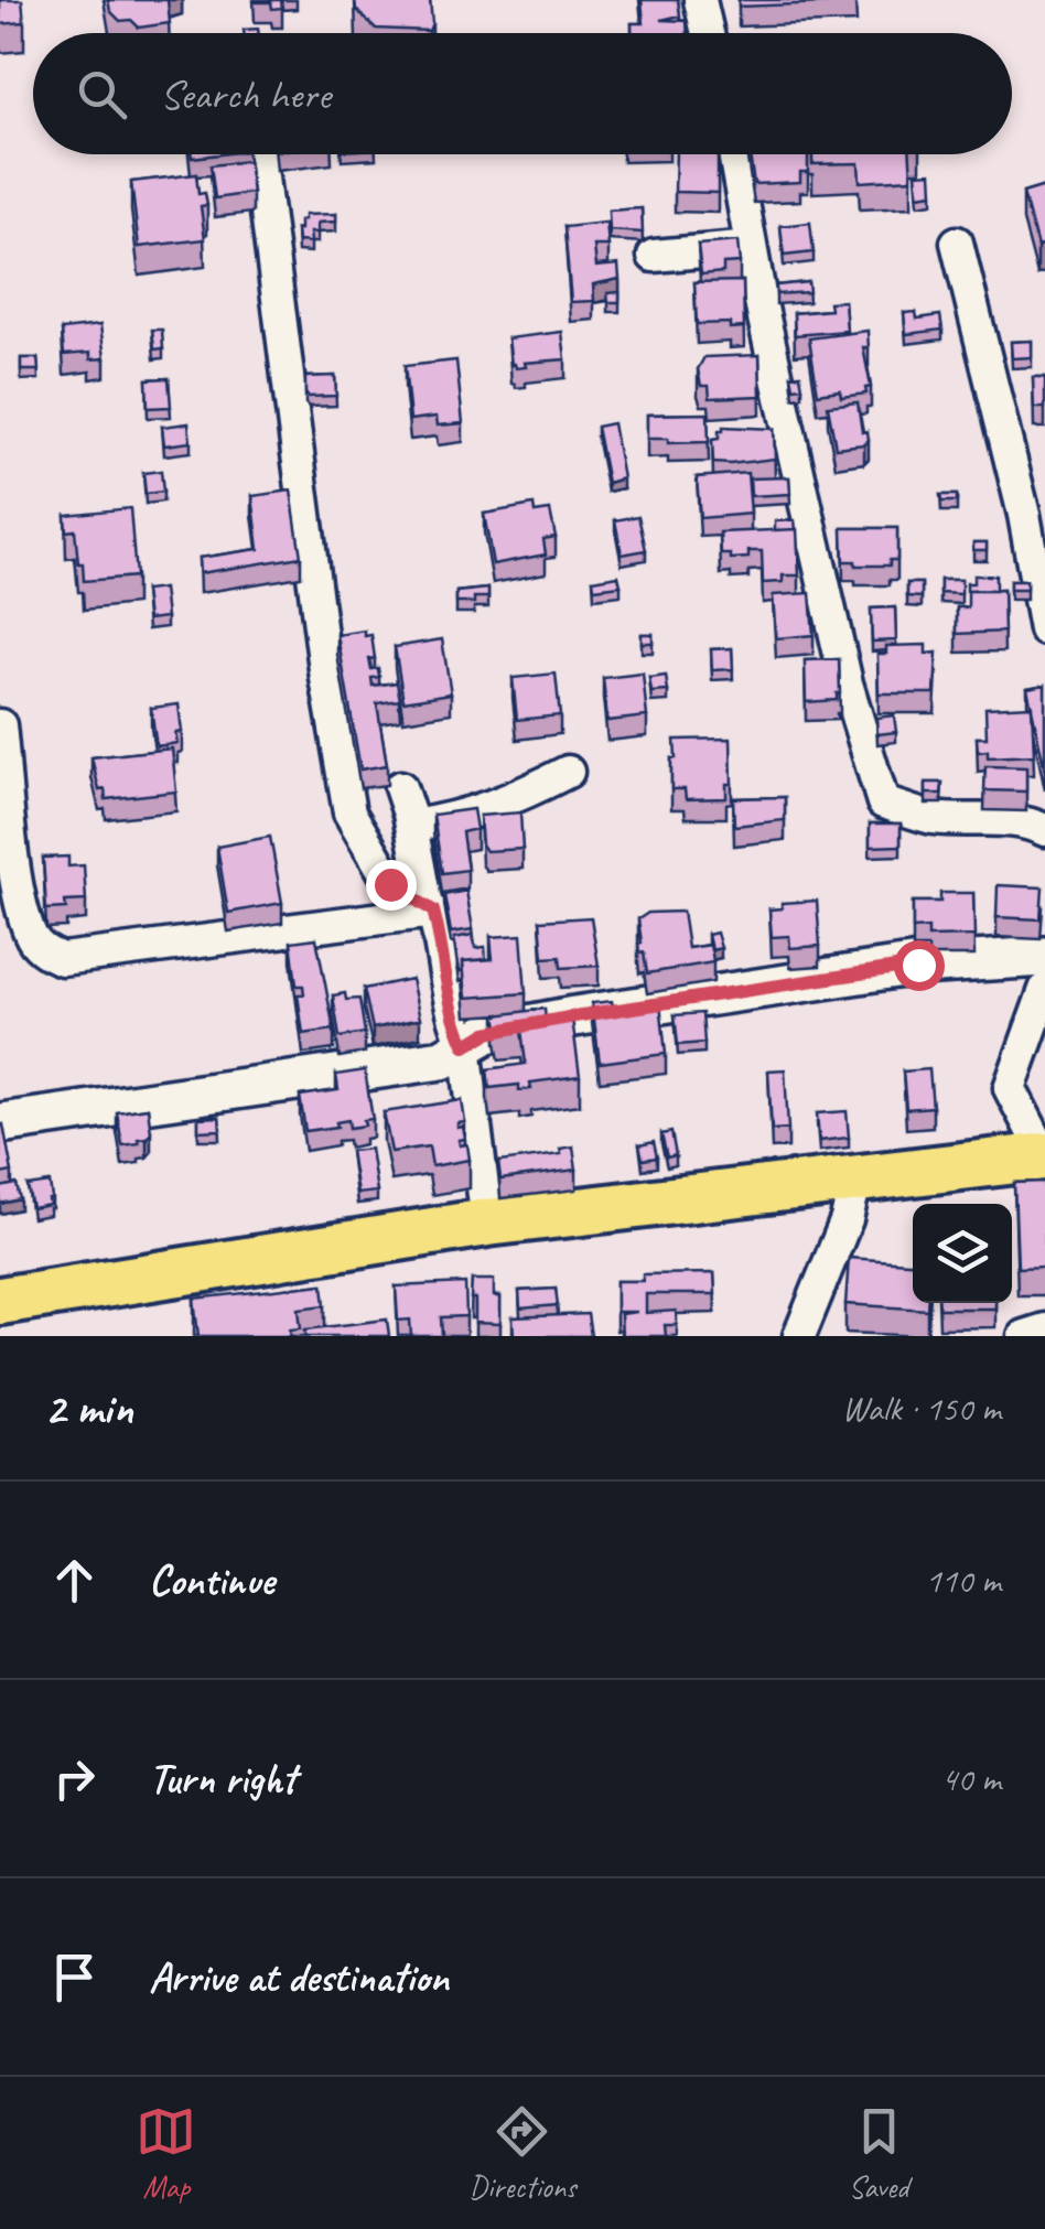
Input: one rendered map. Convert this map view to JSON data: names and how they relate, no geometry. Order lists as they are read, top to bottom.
{
  "page": {
    "search": "Search here",
    "heading": ["2 min", "Walk · 150 m"],
    "list": [
      ["Continue", "110 m"],
      ["Turn right", "40 m"],
      "Arrive at destination"
    ],
    "nav": ["Map", "Directions", "Saved"]
  }
}
